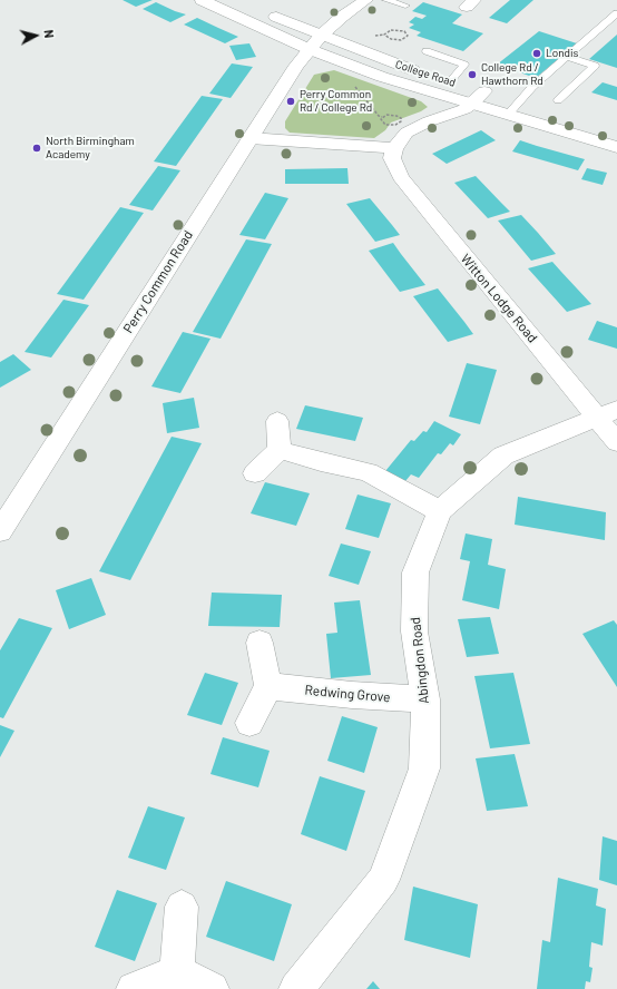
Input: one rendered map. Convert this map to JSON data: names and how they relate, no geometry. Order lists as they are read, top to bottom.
{
  "streets": {
    "street": [
      "College Road",
      "Perry Common Road",
      "Witton Lodge Road",
      "Abingdon Road",
      "Redwing Grove"
    ]
  },
  "crossings": [
    ["College Road", "Perry Common Road"],
    ["Witton Lodge Road", "Abingdon Road"],
    ["Abingdon Road", "Redwing Grove"]
  ],
  "places": [
    "Londis",
    "College Rd / Hawthorn Rd",
    "Perry Common Rd / College Rd",
    "North Birmingham Academy"
  ],
  "north": "right"
}
